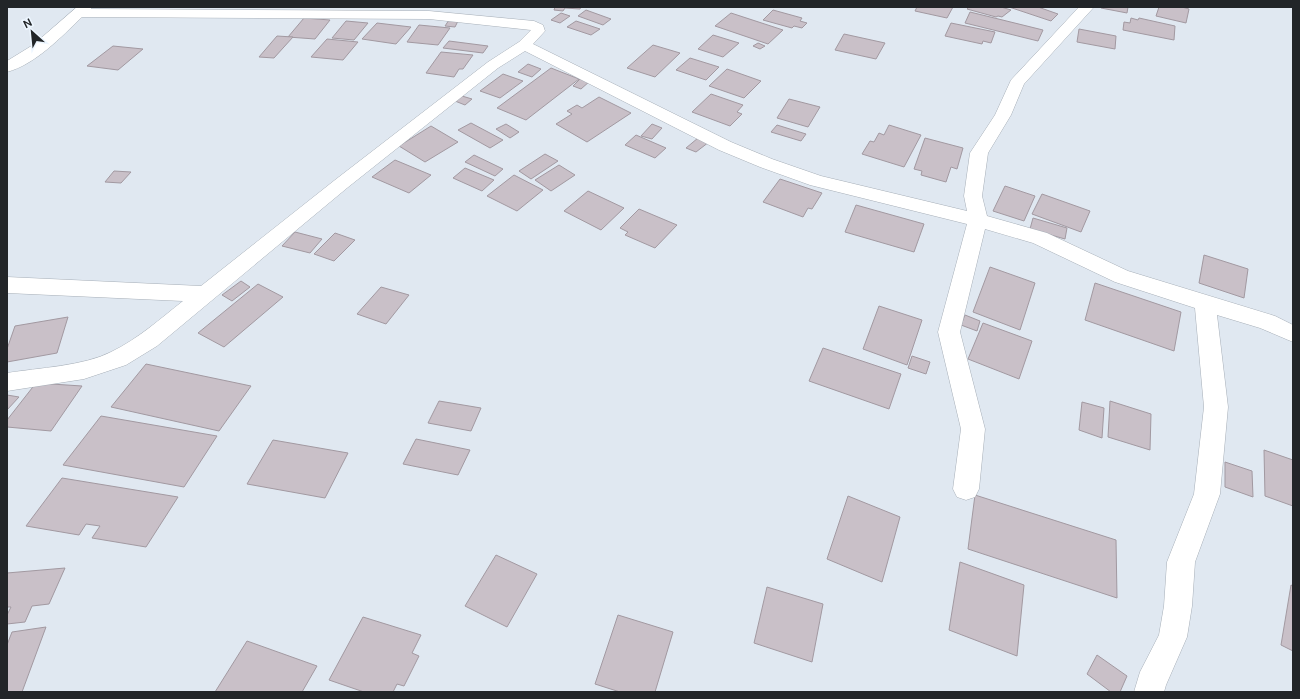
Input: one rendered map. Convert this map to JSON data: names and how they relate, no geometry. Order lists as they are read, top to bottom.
{
  "north": "top left"
}
